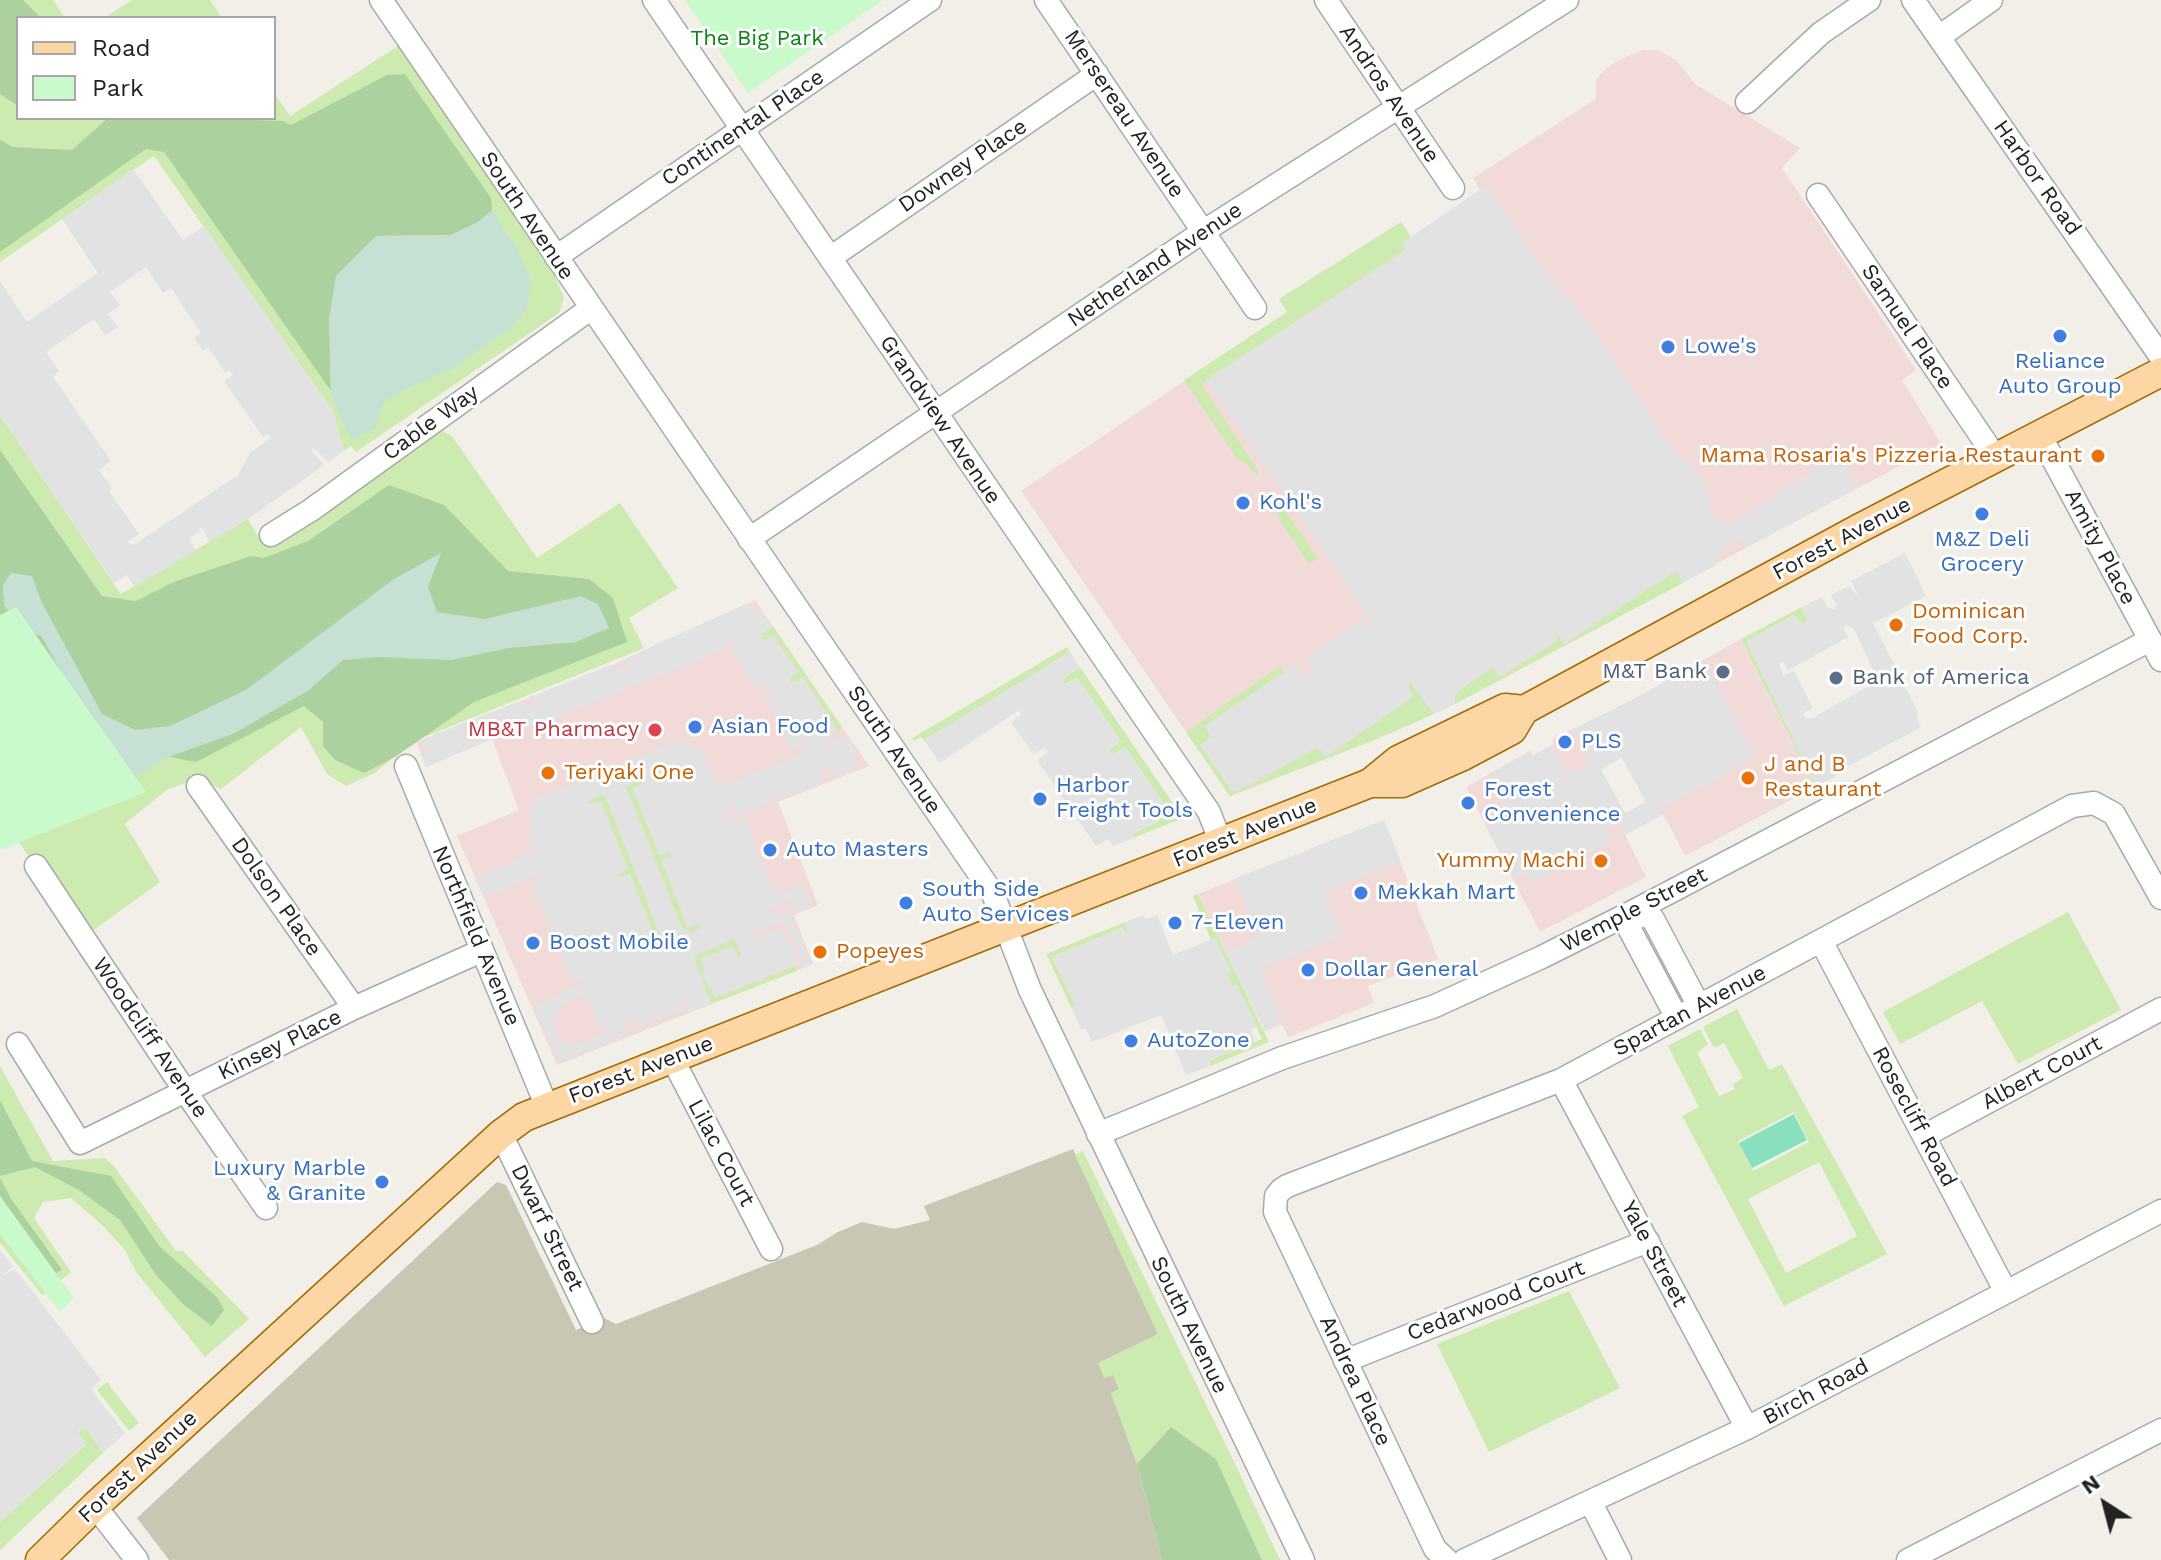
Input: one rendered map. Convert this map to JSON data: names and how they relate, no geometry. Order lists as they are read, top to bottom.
{
  "streets": {
    "main road": ["Forest Avenue"],
    "street": [
      "Andros Avenue",
      "Mersereau Avenue",
      "Continental Place",
      "Downey Place",
      "Harbor Road",
      "South Avenue",
      "Netherland Avenue",
      "Samuel Place",
      "Grandview Avenue",
      "Cable Way",
      "Amity Place",
      "Dolson Place",
      "Wemple Street",
      "Northfield Avenue",
      "Spartan Avenue",
      "Woodcliff Avenue",
      "Kinsey Place",
      "Albert Court",
      "Rosecliff Road",
      "Lilac Court",
      "Dwarf Street",
      "Yale Street",
      "Cedarwood Court",
      "Andrea Place",
      "Birch Road"
    ]
  },
  "crossings": [
    ["Andros Avenue", "Netherland Avenue"],
    ["Mersereau Avenue", "Downey Place"],
    ["Mersereau Avenue", "Netherland Avenue"],
    ["Continental Place", "South Avenue"],
    ["Continental Place", "Grandview Avenue"],
    ["Downey Place", "Grandview Avenue"],
    ["South Avenue", "Netherland Avenue"],
    ["South Avenue", "Cable Way"],
    ["South Avenue", "Forest Avenue"],
    ["South Avenue", "Wemple Street"],
    ["Netherland Avenue", "Grandview Avenue"],
    ["Samuel Place", "Forest Avenue"],
    ["Grandview Avenue", "Forest Avenue"],
    ["Forest Avenue", "Amity Place"],
    ["Forest Avenue", "Northfield Avenue"],
    ["Forest Avenue", "Lilac Court"],
    ["Forest Avenue", "Dwarf Street"],
    ["Amity Place", "Wemple Street"],
    ["Dolson Place", "Kinsey Place"],
    ["Northfield Avenue", "Kinsey Place"],
    ["Spartan Avenue", "Rosecliff Road"],
    ["Spartan Avenue", "Yale Street"],
    ["Spartan Avenue", "Andrea Place"],
    ["Woodcliff Avenue", "Kinsey Place"],
    ["Albert Court", "Rosecliff Road"],
    ["Rosecliff Road", "Birch Road"],
    ["Yale Street", "Cedarwood Court"],
    ["Yale Street", "Birch Road"],
    ["Cedarwood Court", "Andrea Place"]
  ],
  "parks": ["The Big Park"],
  "places": [
    "Reliance Auto Group",
    "Lowe's",
    "Mama Rosaria's Pizzeria Restaurant",
    "Kohl's",
    "M&Z Deli Grocery",
    "Dominican Food Corp.",
    "M&T Bank",
    "Bank of America",
    "Asian Food",
    "MB&T Pharmacy",
    "PLS",
    "Teriyaki One",
    "J and B Restaurant",
    "Harbor Freight Tools",
    "Forest Convenience",
    "Auto Masters",
    "Yummy Machi",
    "Mekkah Mart",
    "South Side Auto Services",
    "7-Eleven",
    "Boost Mobile",
    "Popeyes",
    "Dollar General",
    "AutoZone",
    "Luxury Marble & Granite"
  ],
  "legend": ["Road", "Park"],
  "north": "top left"
}
